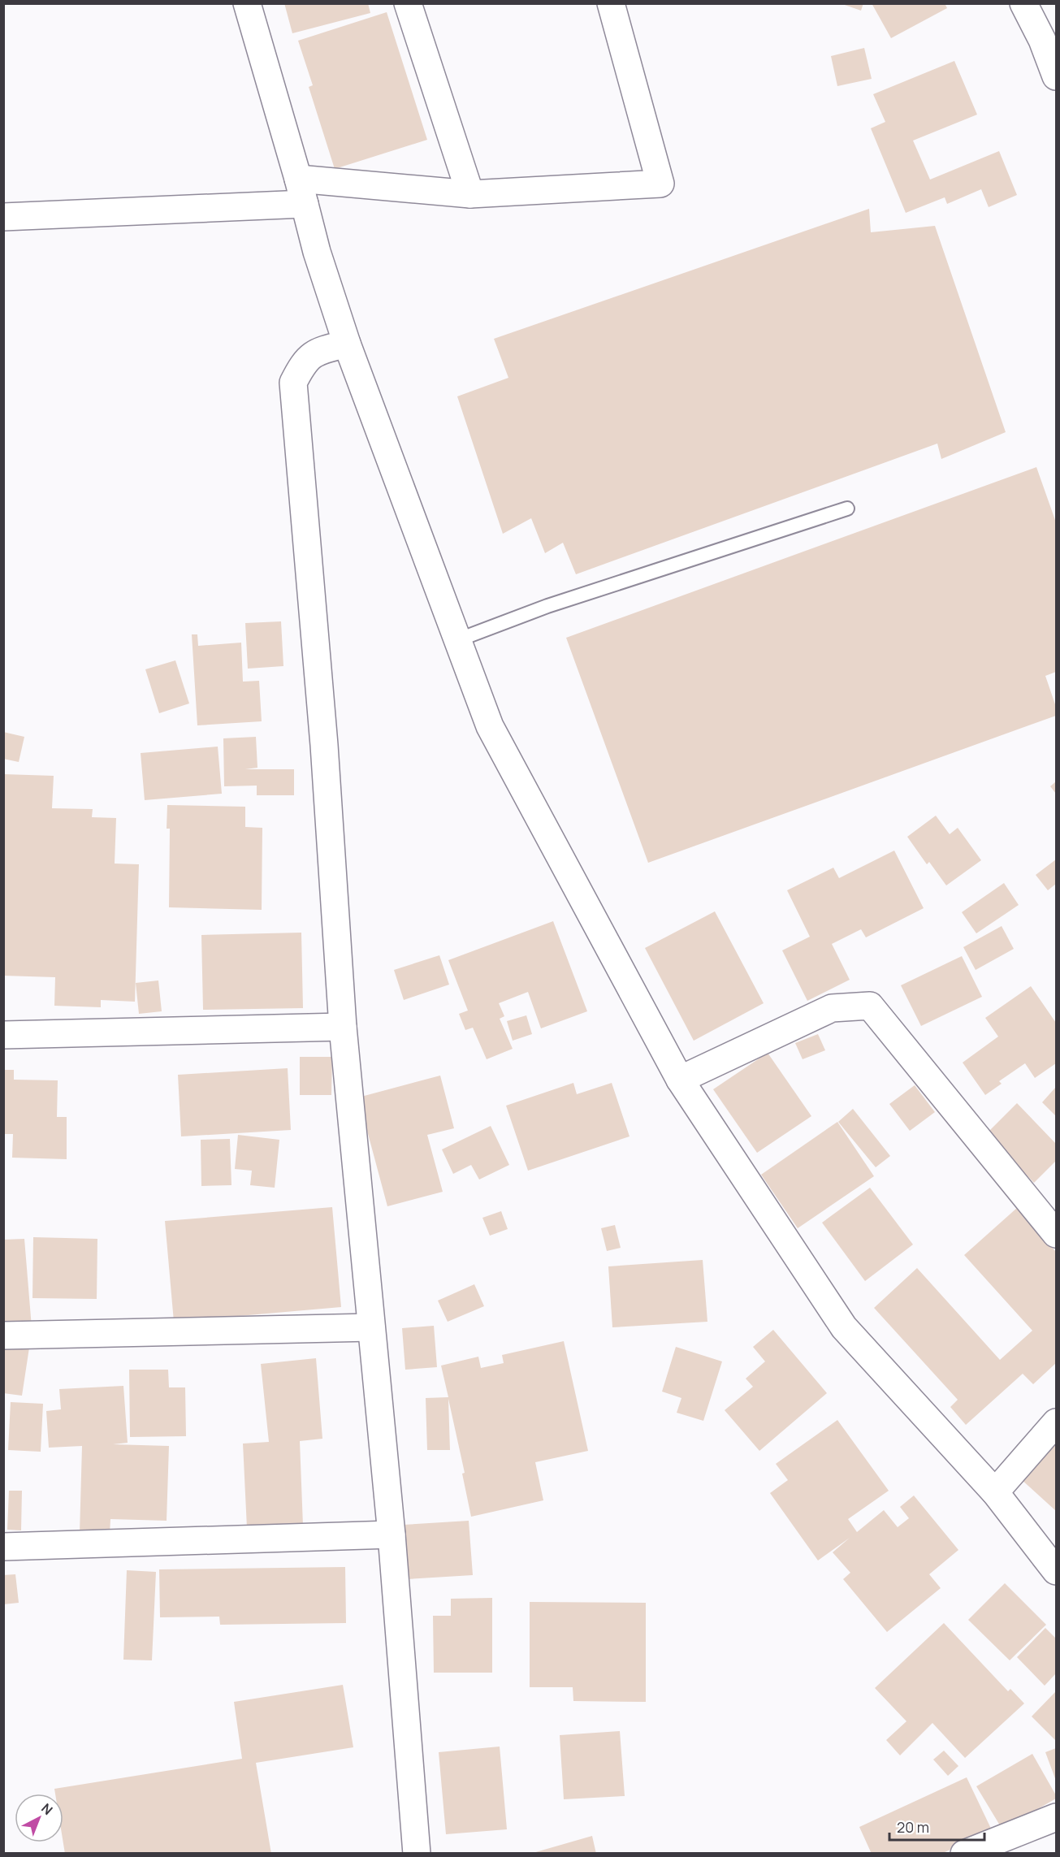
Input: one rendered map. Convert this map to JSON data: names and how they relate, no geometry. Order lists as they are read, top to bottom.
{
  "scale_bar": "20 m",
  "north": "top right"
}
